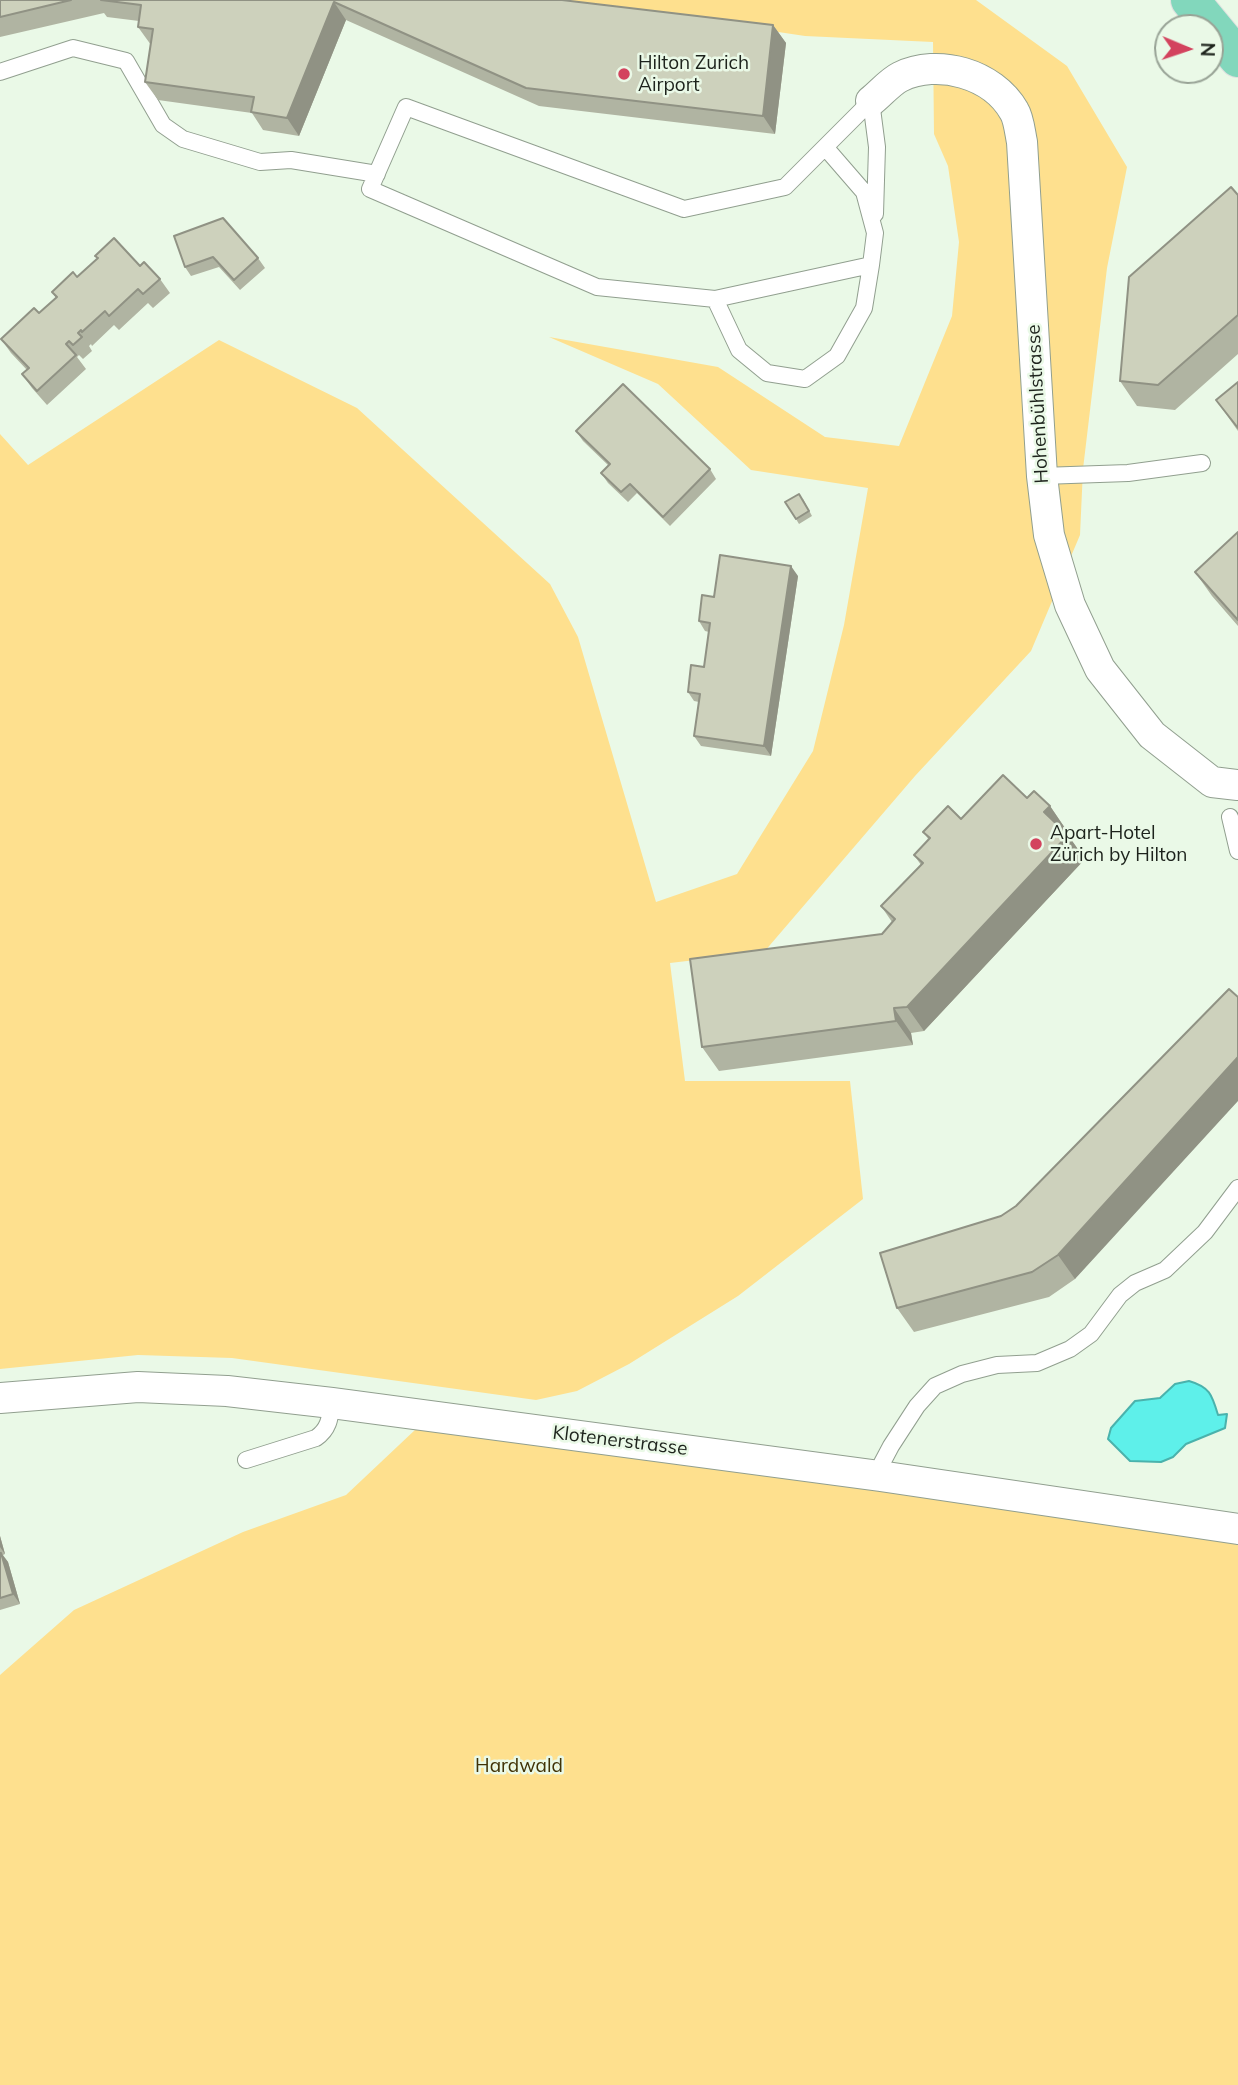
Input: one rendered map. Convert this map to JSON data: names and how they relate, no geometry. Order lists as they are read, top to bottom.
{
  "streets": {
    "street": ["Hohenbühlstrasse", "Klotenerstrasse"]
  },
  "parks": ["Hardwald"],
  "places": ["Hilton Zurich Airport", "Apart-Hotel Zürich by Hilton"],
  "north": "right"
}
